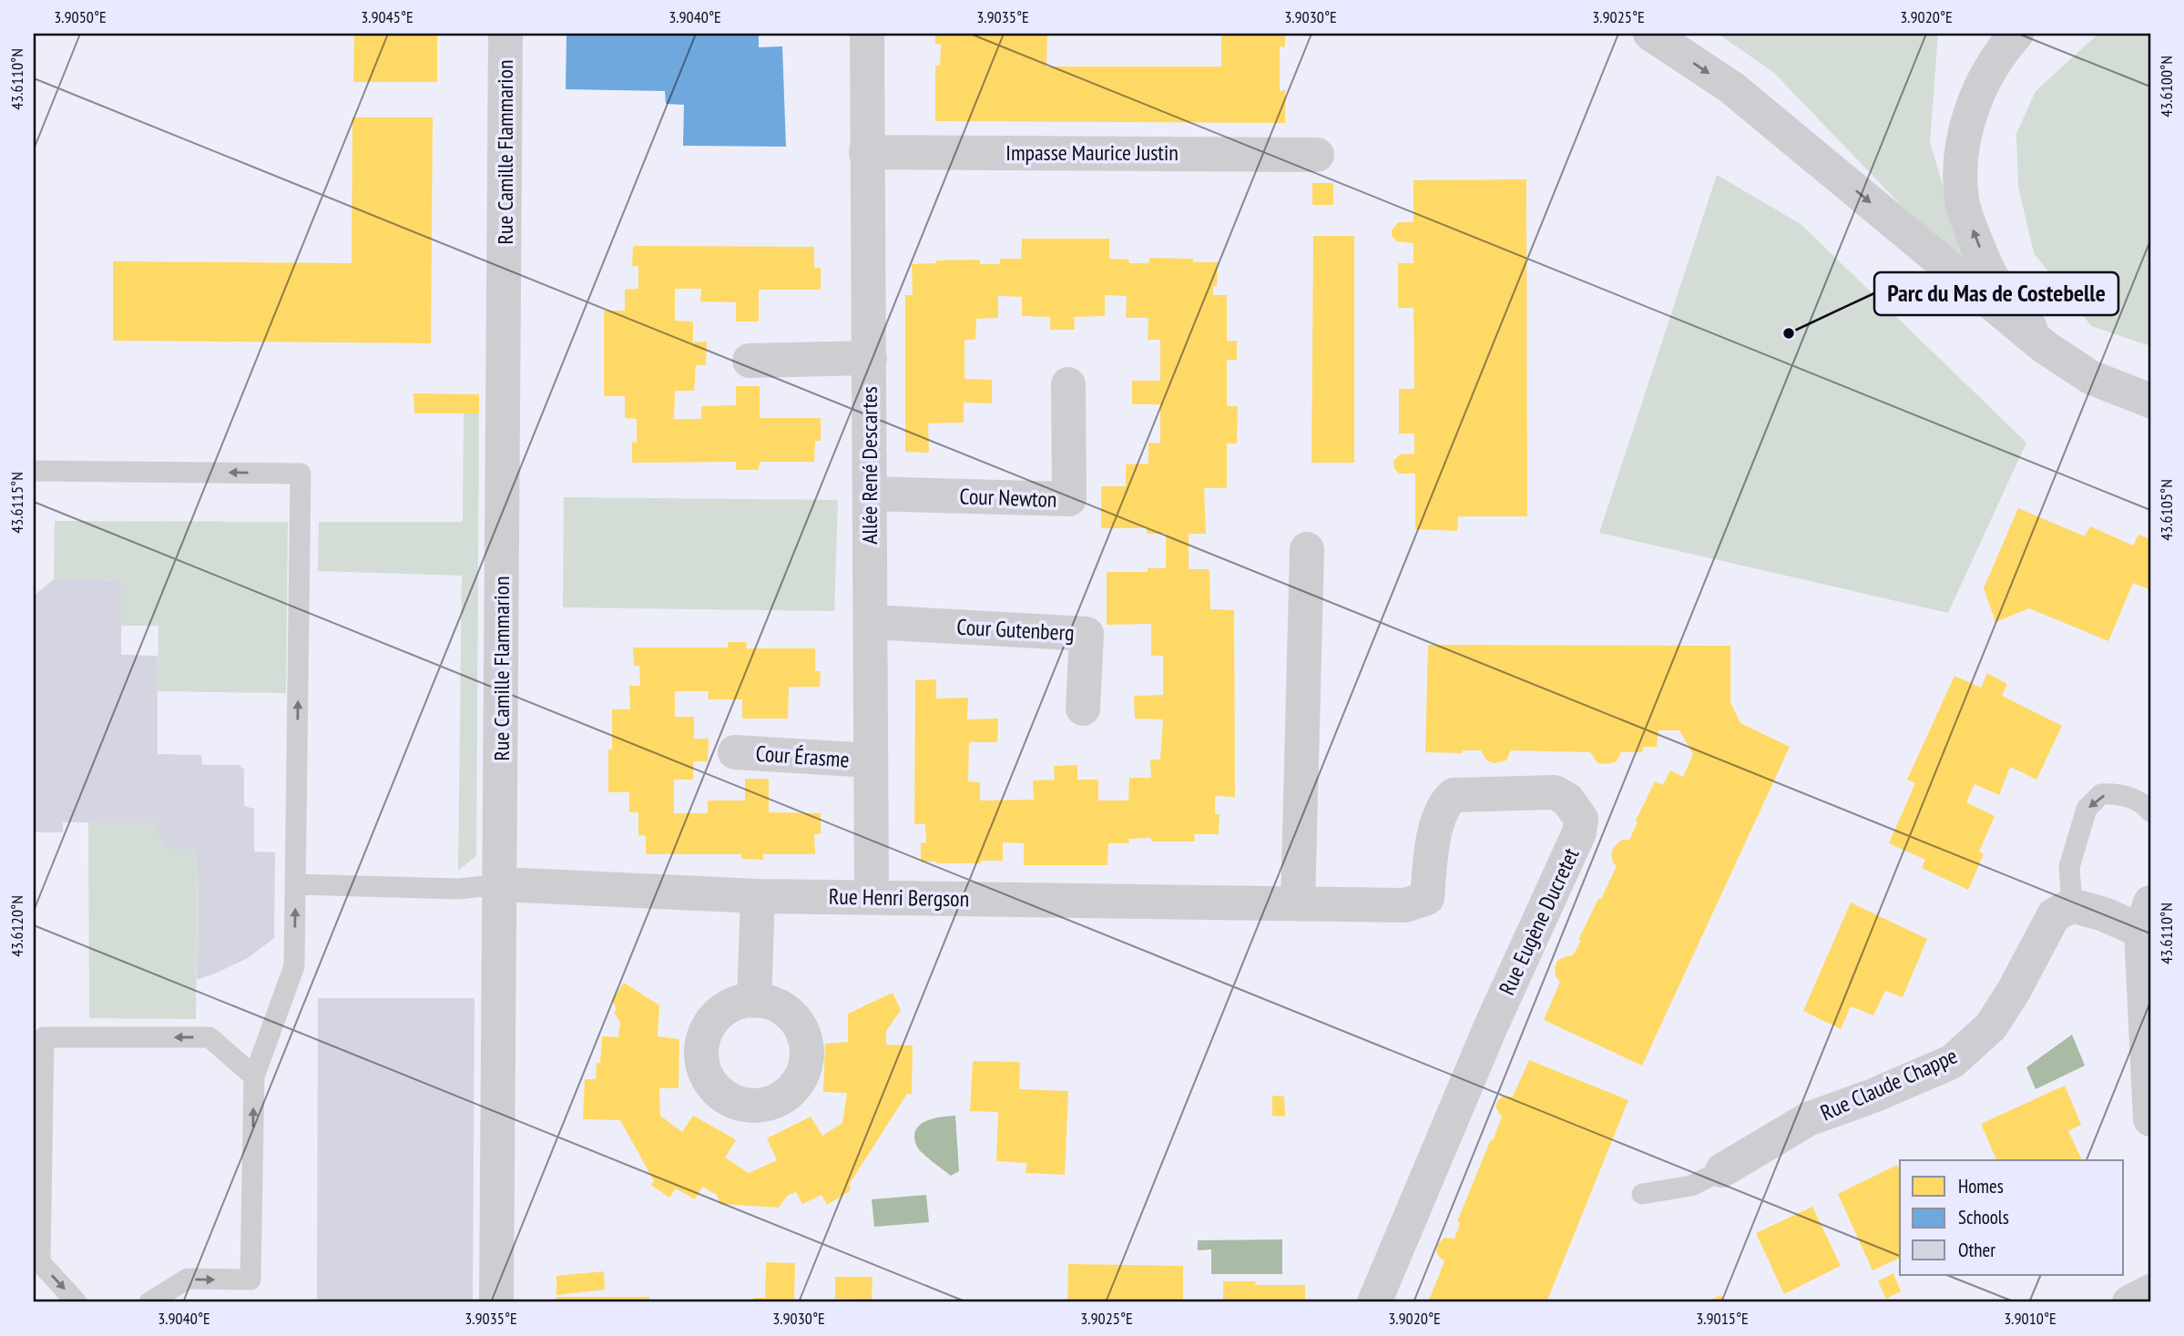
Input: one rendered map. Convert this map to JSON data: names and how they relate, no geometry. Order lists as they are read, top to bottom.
{
  "streets": {
    "street": [
      "Rue Camille Flammarion",
      "Impasse Maurice Justin",
      "Allée René Descartes",
      "Cour Newton",
      "Cour Gutenberg",
      "Cour Érasme",
      "Rue Henri Bergson",
      "Rue Eugène Ducretet",
      "Rue Claude Chappe"
    ]
  },
  "crossings": [
    ["Rue Camille Flammarion", "Rue Henri Bergson"],
    ["Impasse Maurice Justin", "Allée René Descartes"],
    ["Allée René Descartes", "Cour Newton"],
    ["Allée René Descartes", "Cour Gutenberg"],
    ["Allée René Descartes", "Cour Érasme"],
    ["Allée René Descartes", "Rue Henri Bergson"],
    ["Rue Henri Bergson", "Rue Eugène Ducretet"]
  ],
  "places": ["Parc du Mas de Costebelle"],
  "legend": ["Homes", "Schools", "Other"],
  "coordinates": [
    "3.9050°E",
    "3.9045°E",
    "3.9040°E",
    "3.9035°E",
    "3.9030°E",
    "3.9025°E",
    "3.9020°E",
    "43.6110°N",
    "43.6100°N",
    "43.6115°N",
    "43.6105°N",
    "43.6120°N",
    "3.9015°E",
    "3.9010°E"
  ]
}
